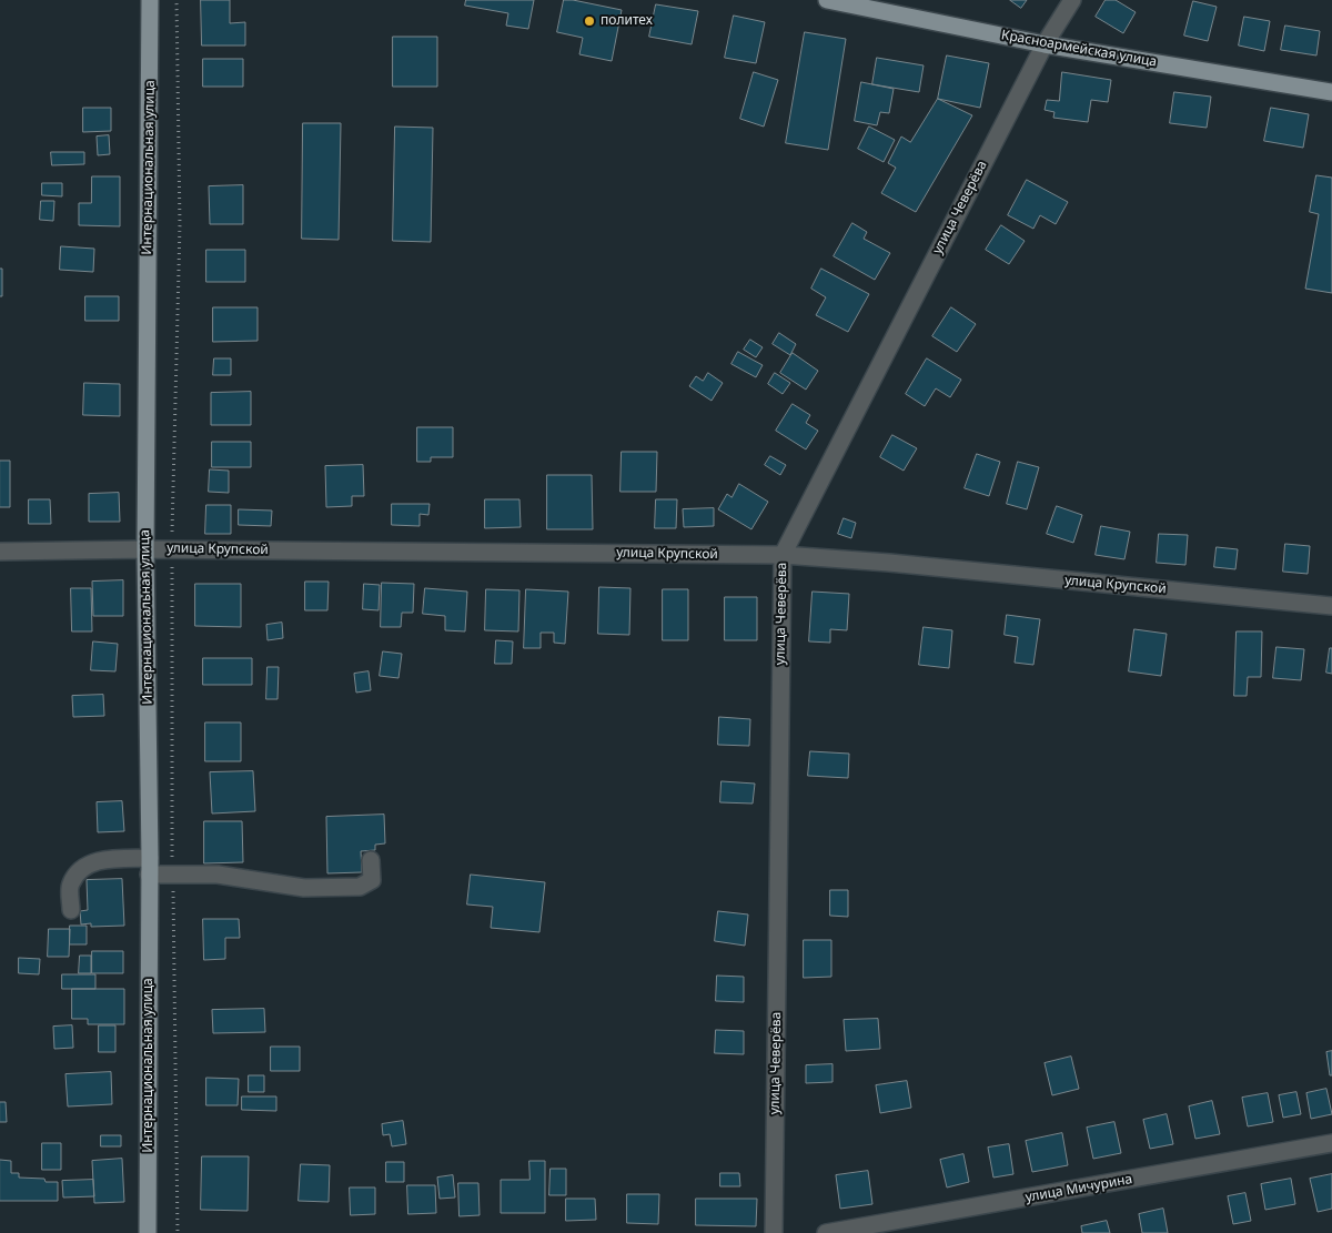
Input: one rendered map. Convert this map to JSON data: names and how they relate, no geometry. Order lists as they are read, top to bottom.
{
  "streets": {
    "main road": ["Красноармейская улица", "Интернациональная улица"],
    "street": ["улица Чеверёва", "улица Крупской", "улица Мичурина"]
  },
  "crossings": [
    ["Красноармейская улица", "улица Чеверёва"],
    ["Интернациональная улица", "улица Крупской"],
    ["улица Чеверёва", "улица Крупской"]
  ],
  "places": ["политех"]
}
